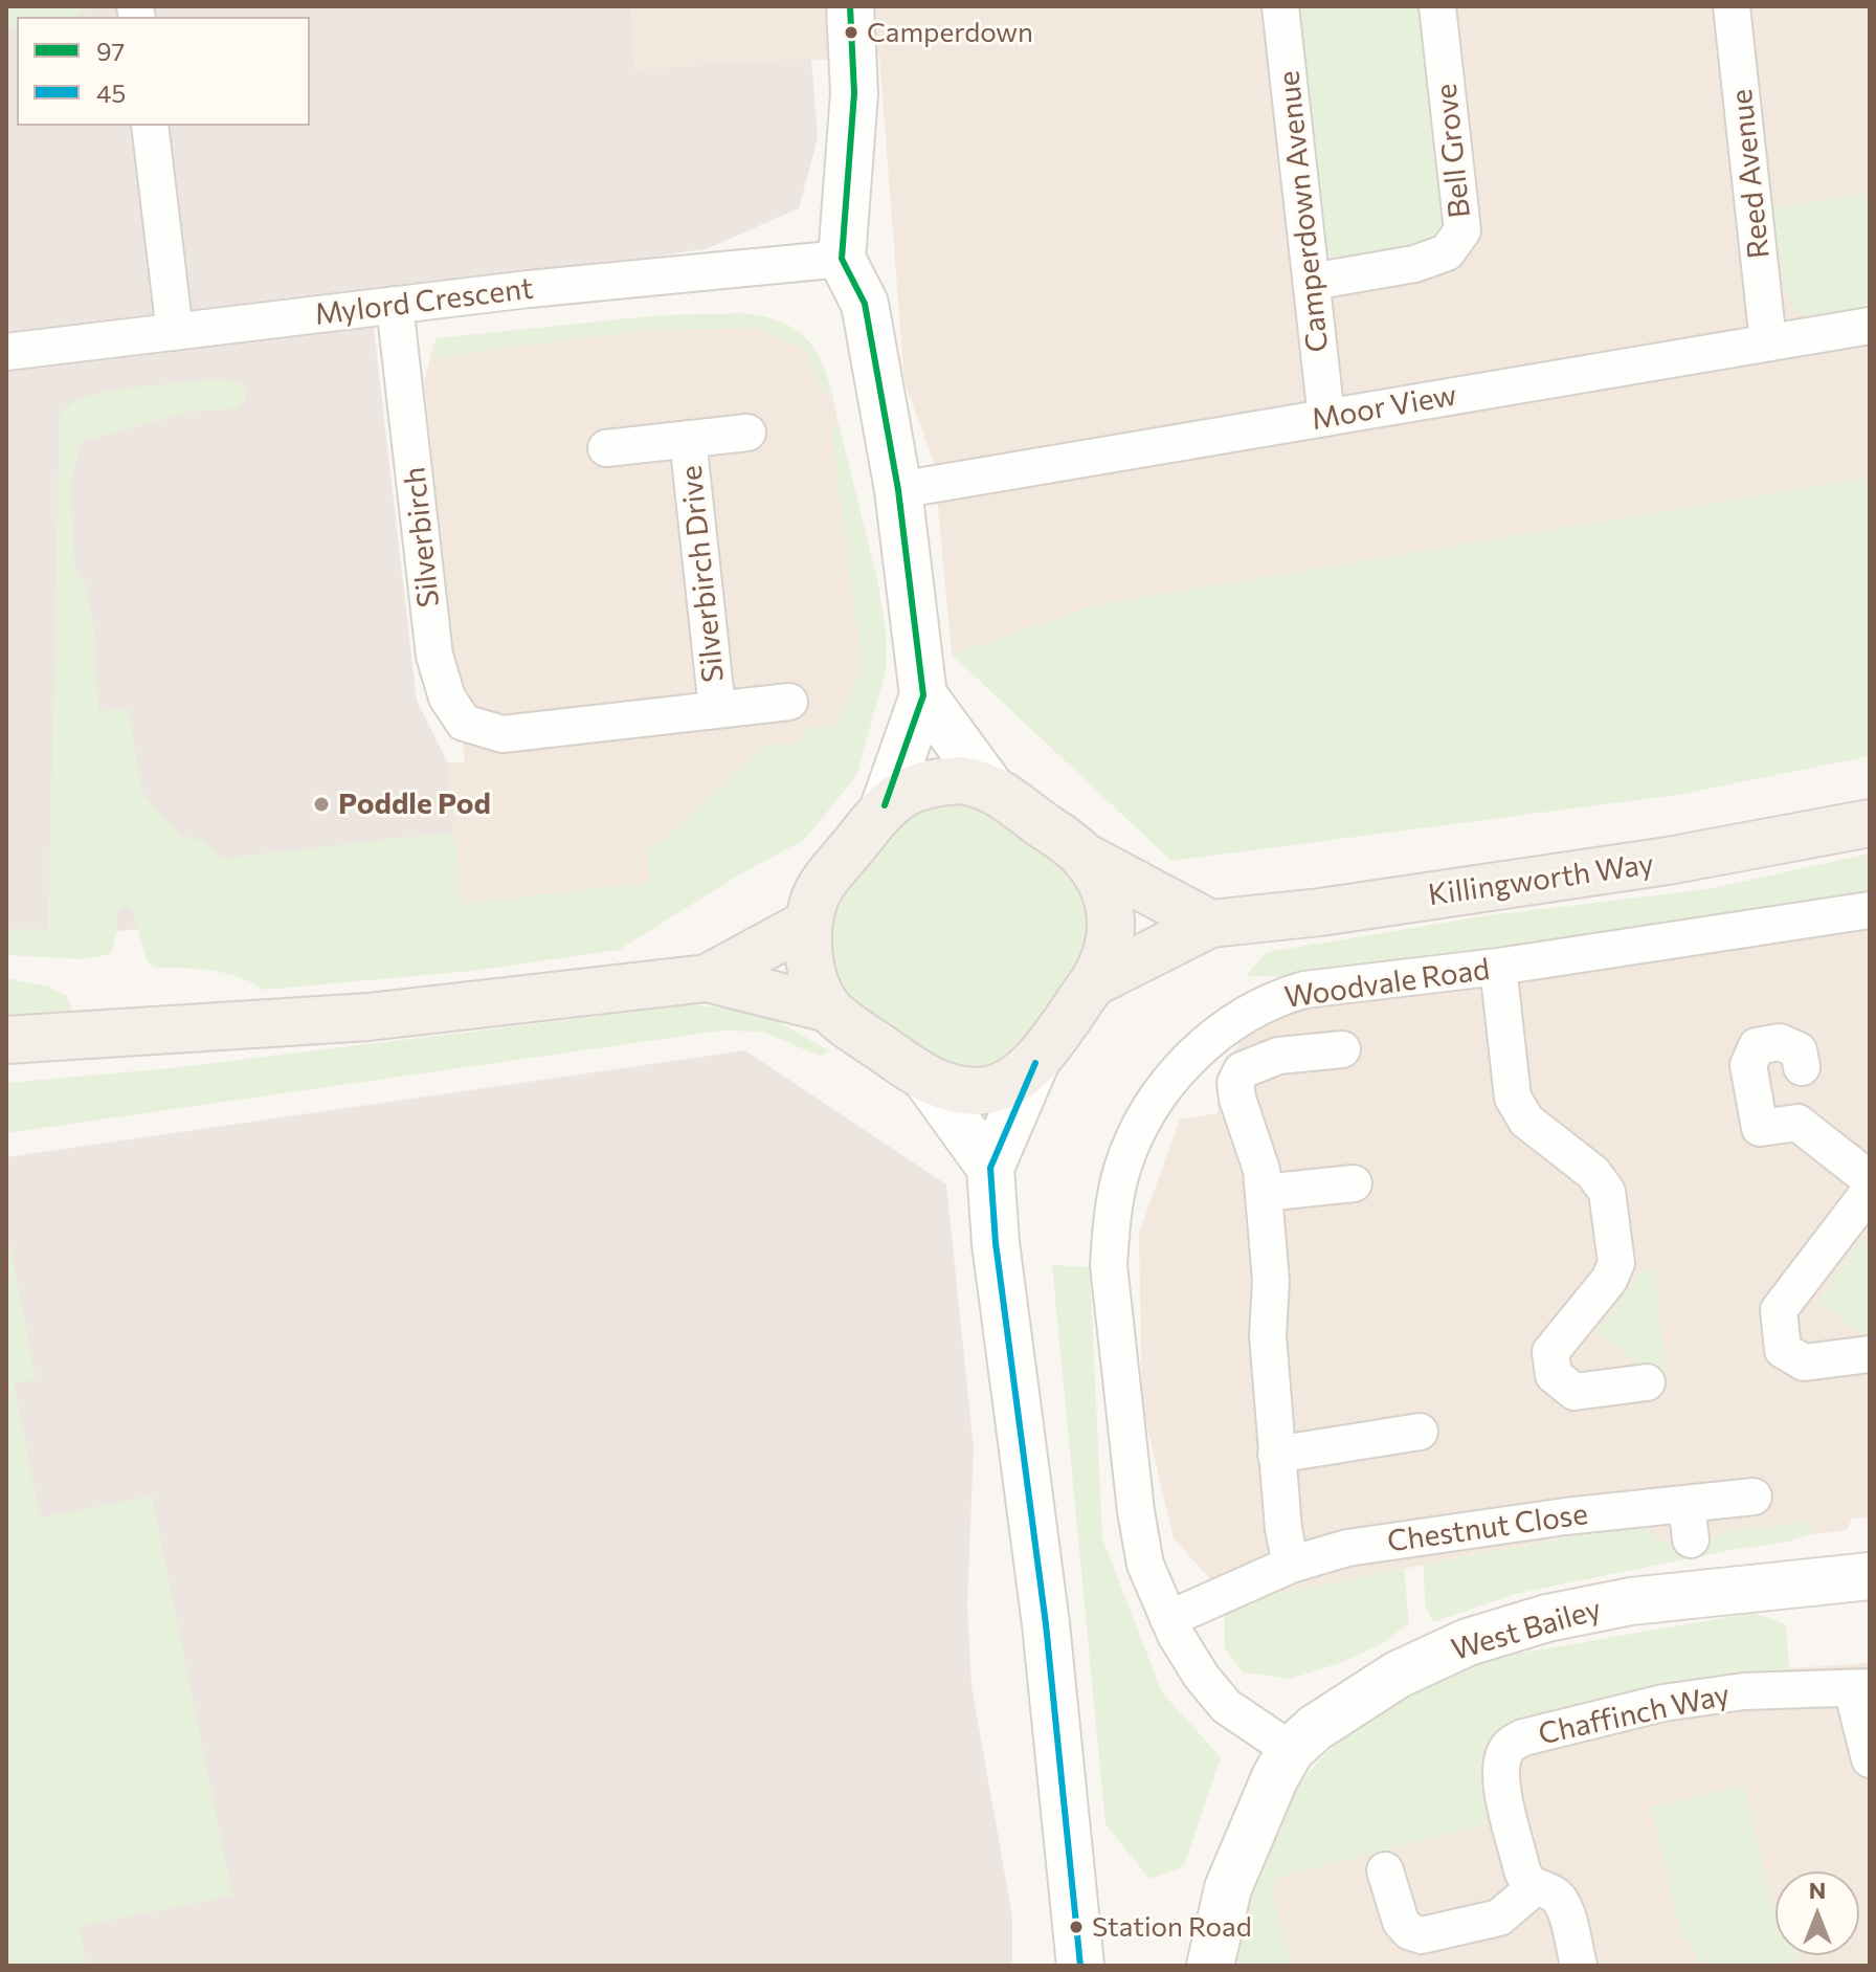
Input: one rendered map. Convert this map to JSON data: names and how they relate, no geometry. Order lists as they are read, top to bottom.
{
  "streets": {
    "main road": ["Killingworth Way", "West Bailey"],
    "street": [
      "Bell Grove",
      "Reed Avenue",
      "Camperdown Avenue",
      "Mylord Crescent",
      "Moor View",
      "Silverbirch",
      "Silverbirch Drive",
      "Woodvale Road",
      "Chestnut Close",
      "Chaffinch Way"
    ]
  },
  "crossings": [
    ["Bell Grove", "Camperdown Avenue"],
    ["Reed Avenue", "Moor View"],
    ["Camperdown Avenue", "Moor View"],
    ["Mylord Crescent", "Silverbirch"],
    ["Silverbirch", "Silverbirch Drive"],
    ["Woodvale Road", "Chestnut Close"],
    ["Woodvale Road", "West Bailey"]
  ],
  "places": ["Camperdown", "Poddle Pod", "Station Road"],
  "lines": ["transit line 97", "transit line 45"],
  "legend": ["97", "45"],
  "north": "top"
}
